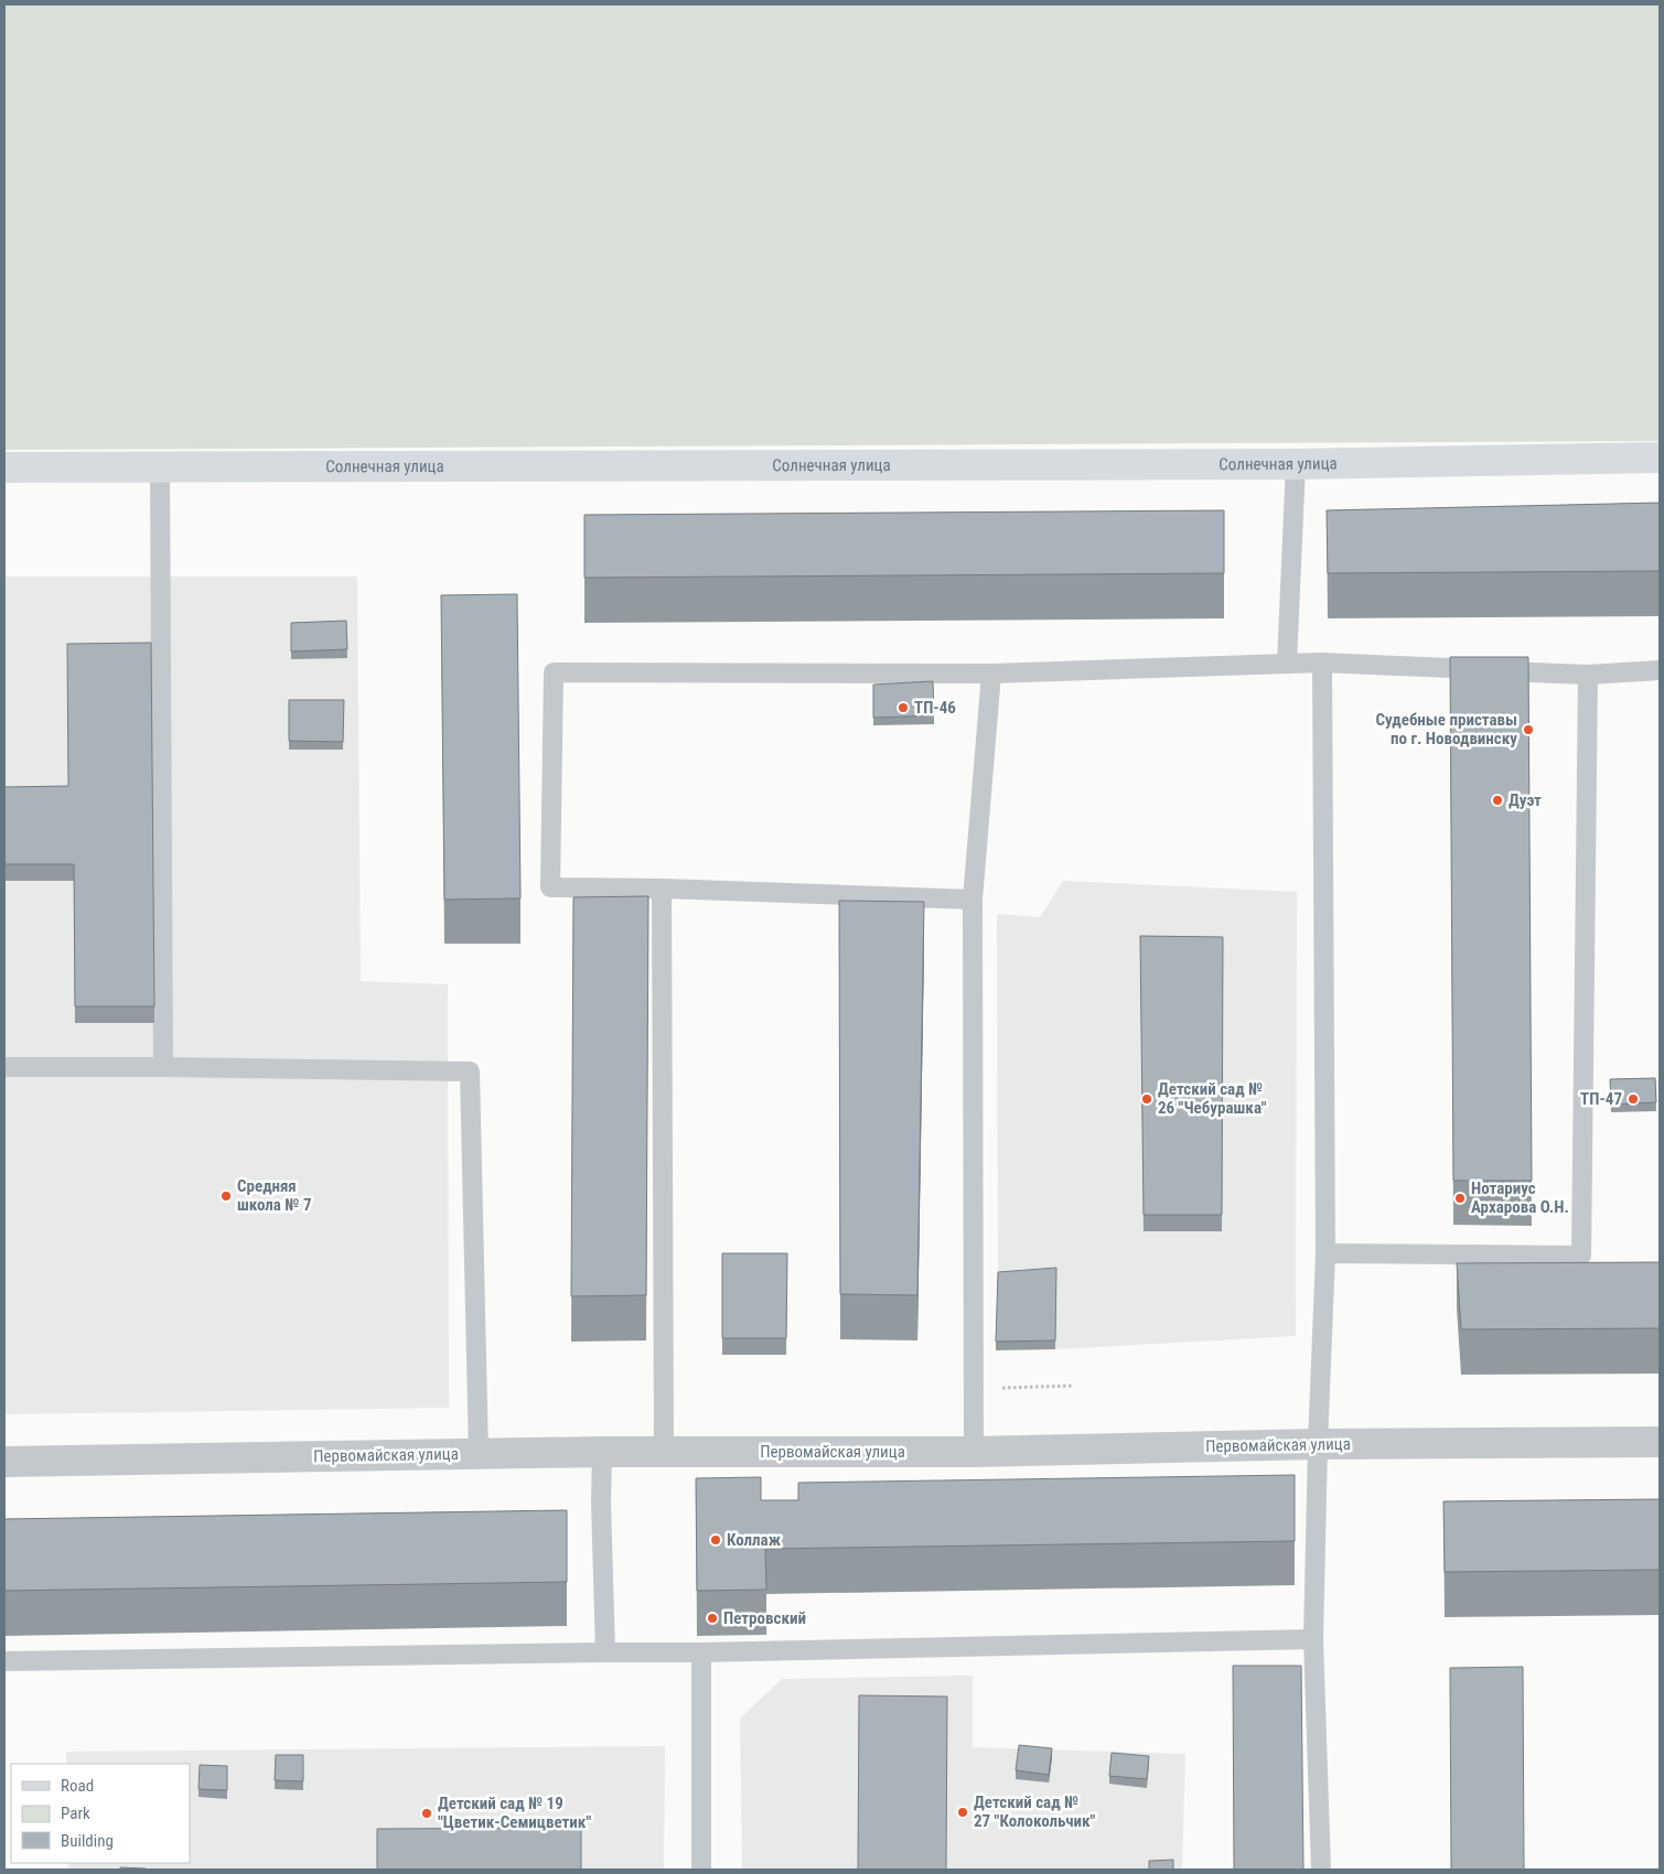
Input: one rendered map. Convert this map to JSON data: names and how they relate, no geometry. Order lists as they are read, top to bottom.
{
  "streets": {
    "street": ["Солнечная улица", "Первомайская улица"]
  },
  "places": [
    "ТП-46",
    "Судебные приставы по г. Новодвинску",
    "Дуэт",
    "Детский сад № 26 \"Чебурашка\"",
    "ТП-47",
    "Средняя школа № 7",
    "Нотариус Архарова О.Н.",
    "Коллаж",
    "Петровский",
    "Детский сад № 27 \"Колокольчик\"",
    "Детский сад № 19 \"Цветик-Семицветик\""
  ],
  "legend": ["Road", "Park", "Building"]
}
